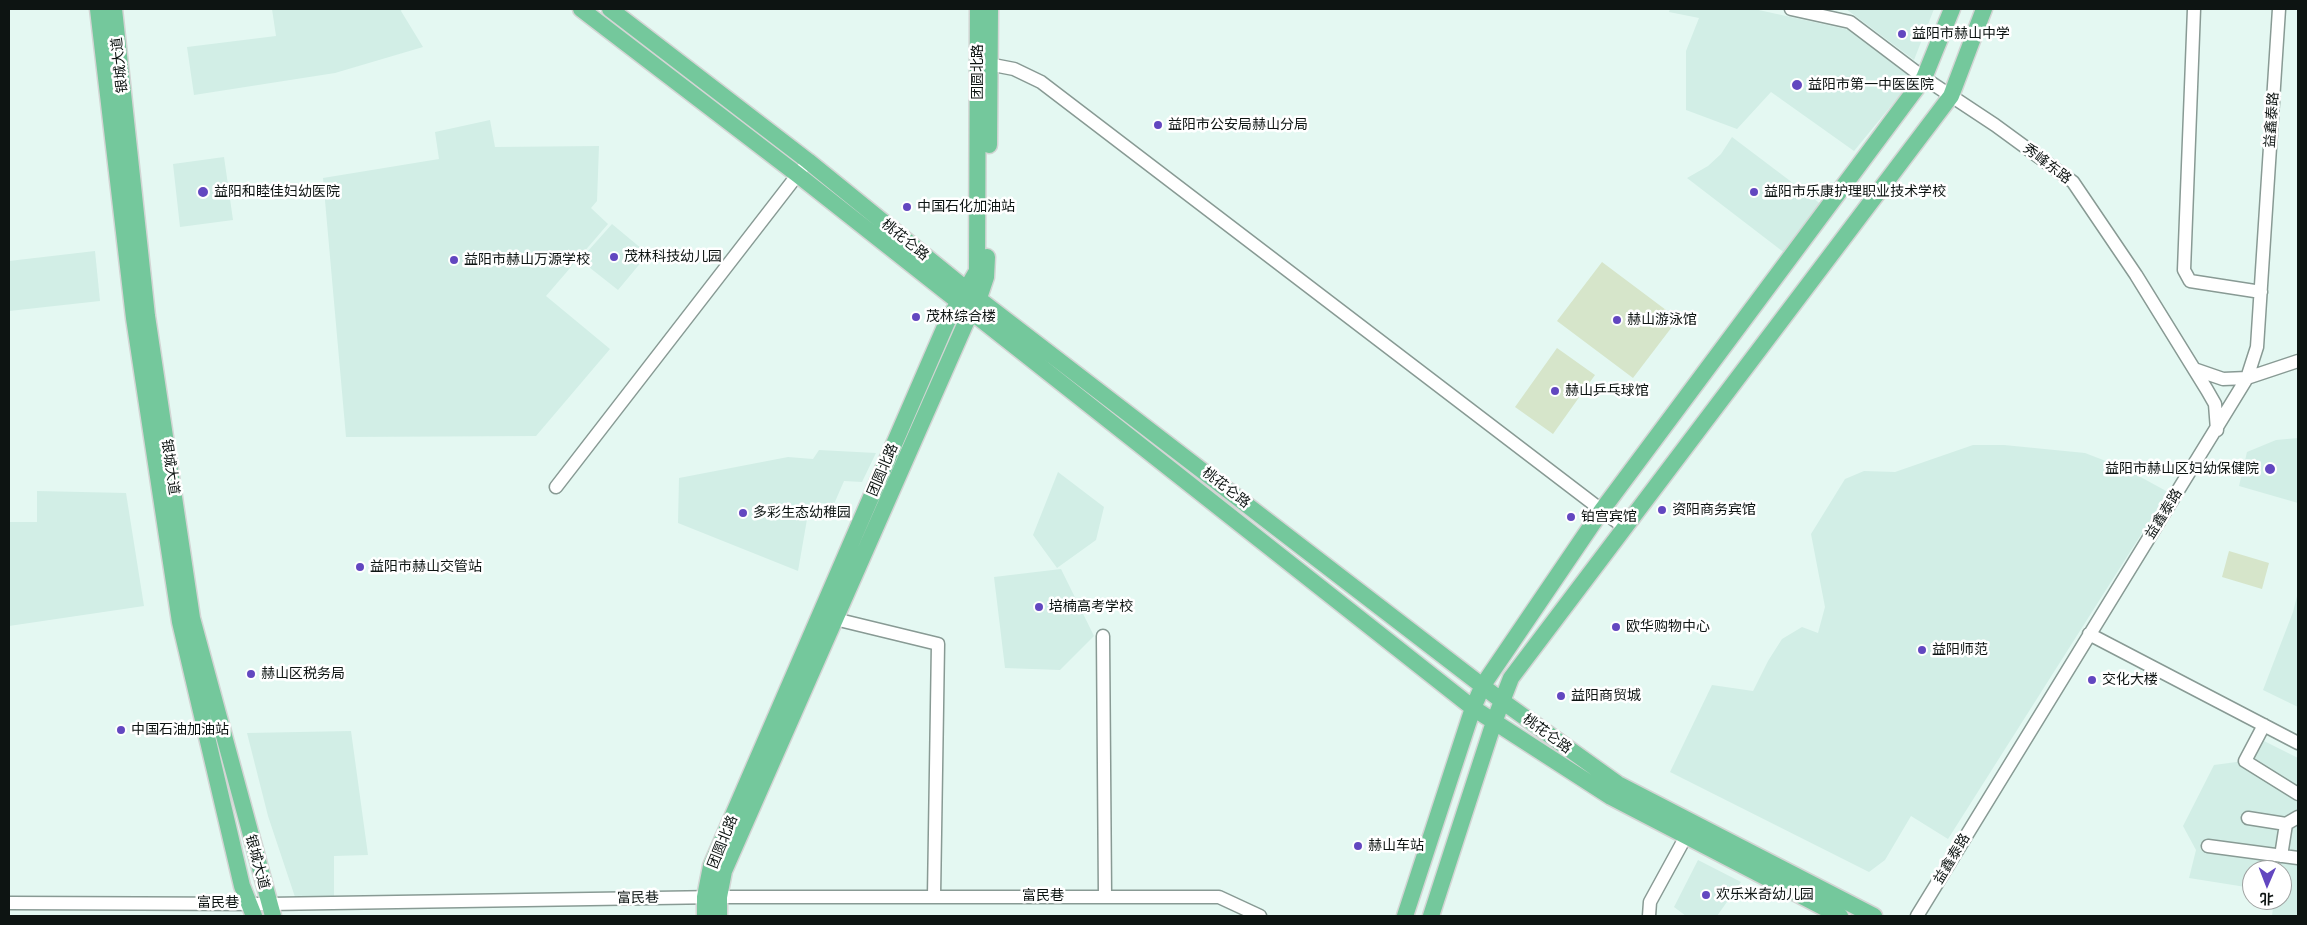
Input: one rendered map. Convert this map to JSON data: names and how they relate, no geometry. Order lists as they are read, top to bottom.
{
  "streets": {
    "main road": ["银城大道", "团圆北路", "桃花仑路"],
    "street": ["益鑫泰路", "秀峰东路", "富民巷"]
  },
  "crossings": [
    ["银城大道", "富民巷"],
    ["团圆北路", "桃花仑路"],
    ["团圆北路", "富民巷"],
    ["益鑫泰路", "秀峰东路"]
  ],
  "places": [
    "益阳市赫山中学",
    "益阳市第一中医医院",
    "益阳市公安局赫山分局",
    "益阳和睦佳妇幼医院",
    "益阳市乐康护理职业技术学校",
    "中国石化加油站",
    "茂林科技幼儿园",
    "益阳市赫山万源学校",
    "茂林综合楼",
    "赫山游泳馆",
    "赫山乒乓球馆",
    "益阳市赫山区妇幼保健院",
    "资阳商务宾馆",
    "多彩生态幼稚园",
    "铂宫宾馆",
    "益阳市赫山交管站",
    "培楠高考学校",
    "欧华购物中心",
    "益阳师范",
    "赫山区税务局",
    "交化大楼",
    "益阳商贸城",
    "中国石油加油站",
    "赫山车站",
    "欢乐米奇幼儿园"
  ],
  "north": "bottom"
}
